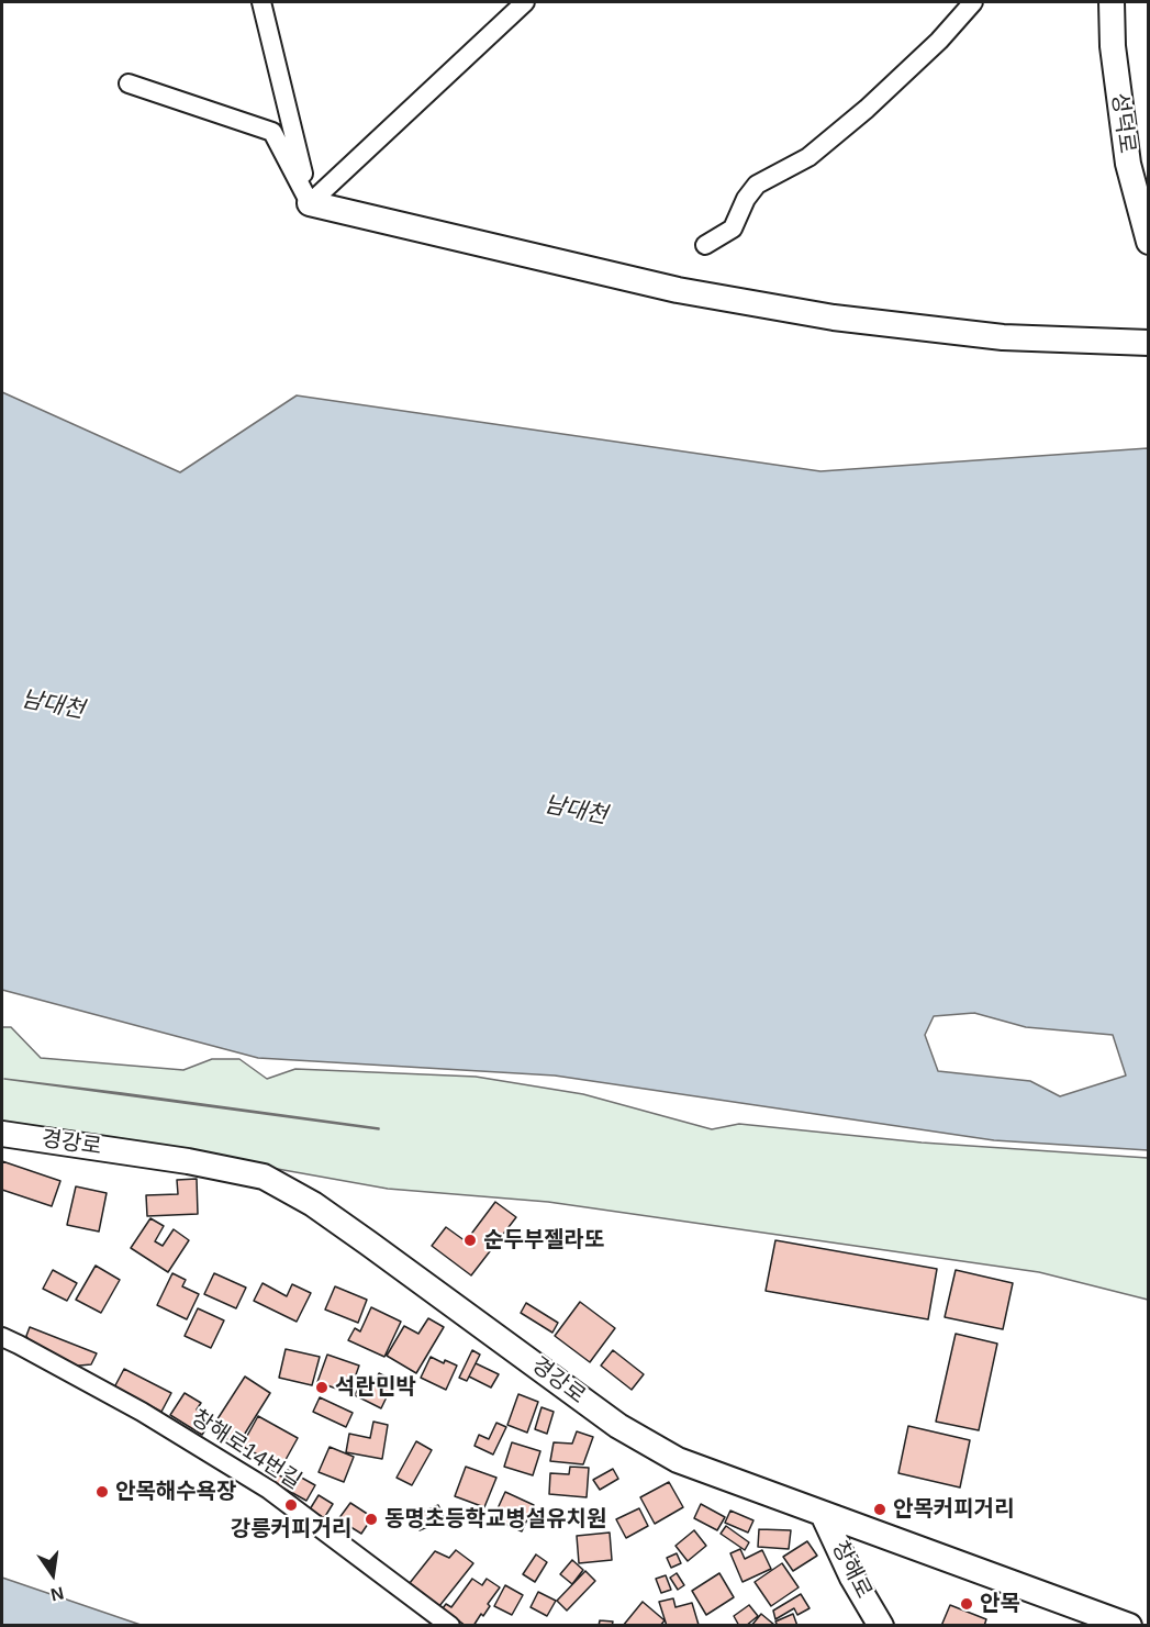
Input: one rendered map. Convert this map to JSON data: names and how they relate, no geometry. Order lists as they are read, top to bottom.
{
  "streets": {
    "street": [
      "성덕로",
      "경강로",
      "창해로14번길",
      "창해로"
    ]
  },
  "crossings": [
    ["경강로", "창해로"]
  ],
  "water": ["남대천"],
  "places": [
    "순두부젤라또",
    "석란민박",
    "안목해수욕장",
    "강릉커피거리",
    "안목커피거리",
    "동명초등학교병설유치원",
    "안목"
  ],
  "north": "bottom"
}
